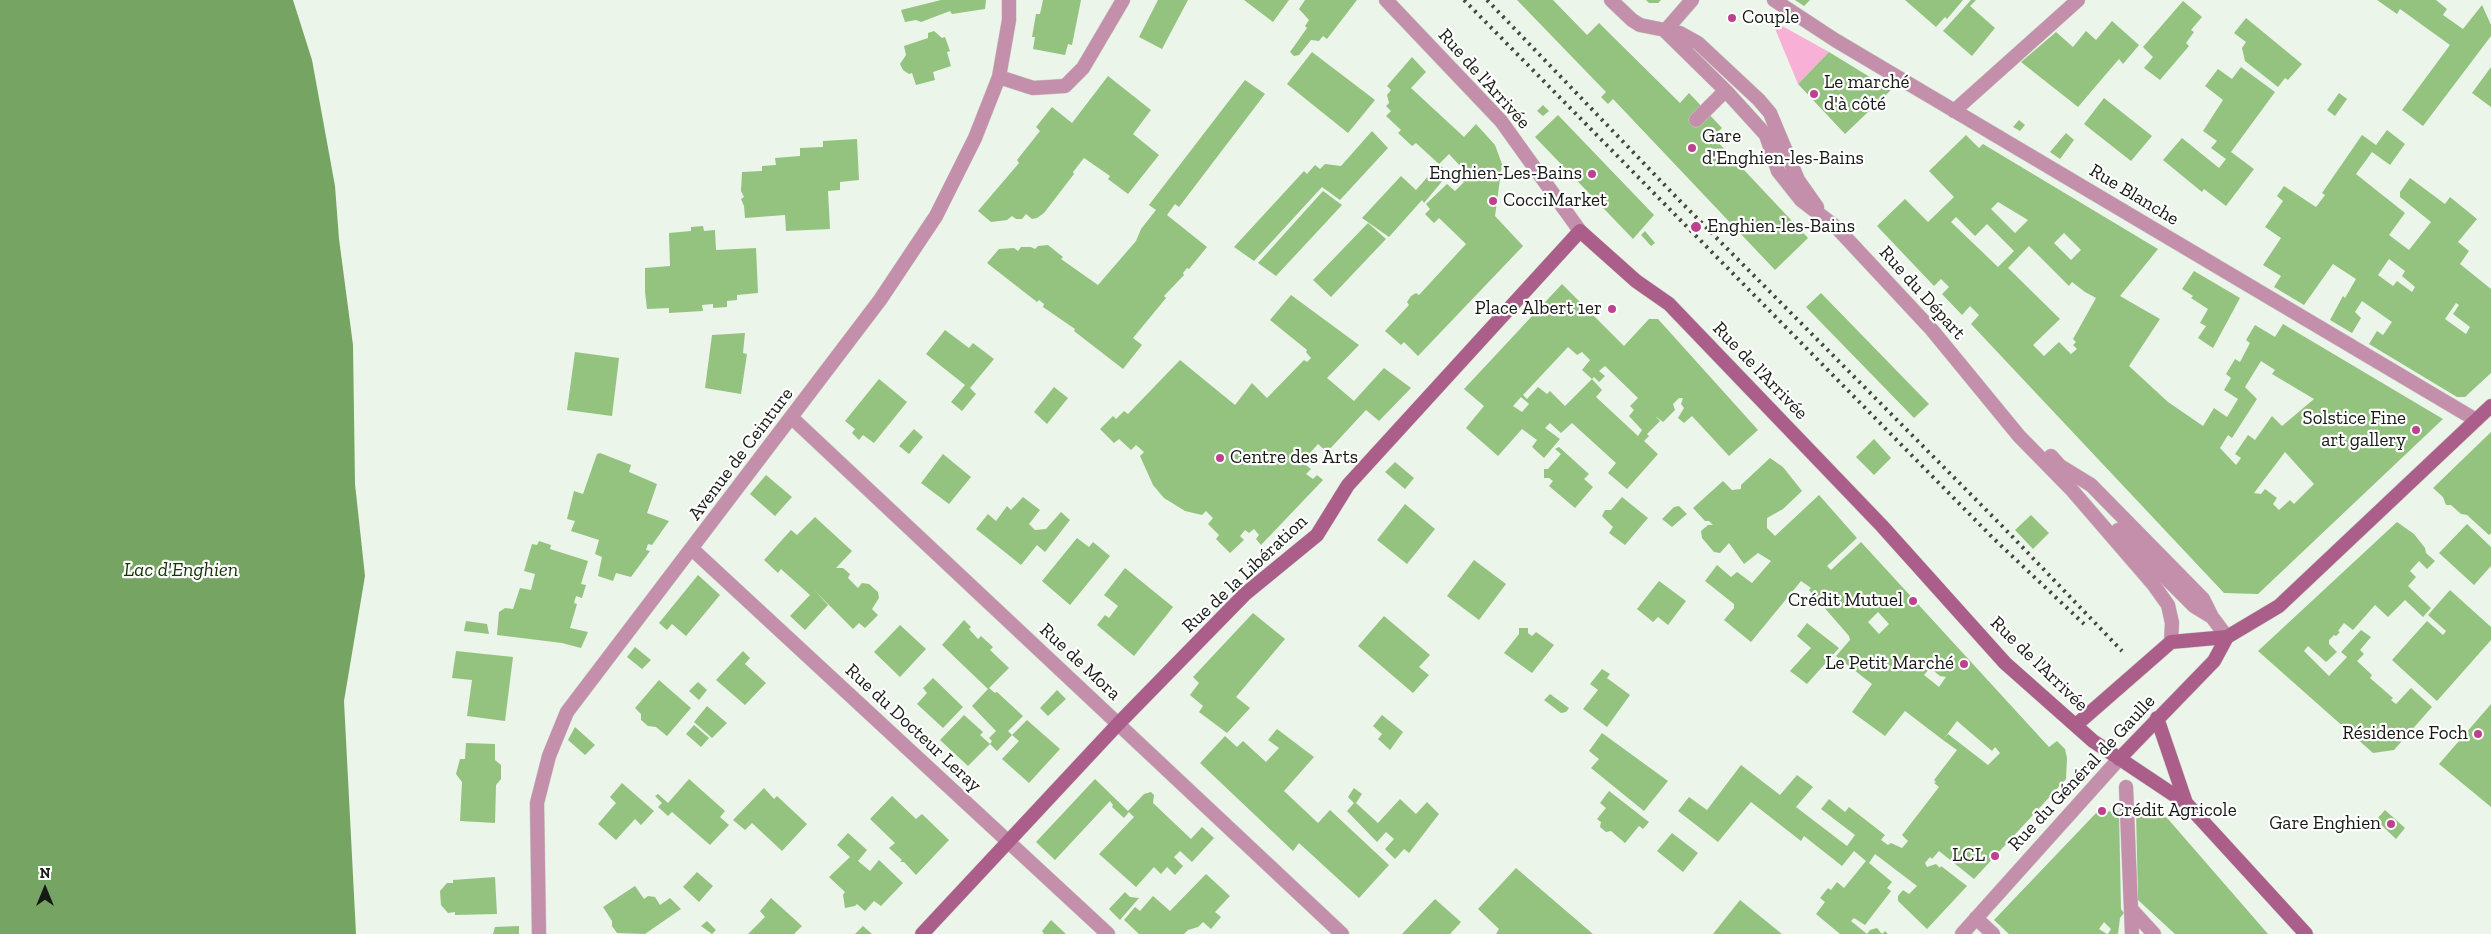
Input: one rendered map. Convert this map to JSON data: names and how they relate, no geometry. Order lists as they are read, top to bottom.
{
  "streets": {
    "main road": ["Rue de l'Arrivée", "Rue de la Libération", "Rue du Général de Gaulle"],
    "street": [
      "Rue Blanche",
      "Rue du Départ",
      "Avenue de Ceinture",
      "Rue de Mora",
      "Rue du Docteur Leray"
    ]
  },
  "crossings": [
    ["Rue de l'Arrivée", "Rue de la Libération"],
    ["Rue de l'Arrivée", "Rue du Général de Gaulle"],
    ["Rue du Départ", "Rue du Général de Gaulle"],
    ["Avenue de Ceinture", "Rue de Mora"],
    ["Avenue de Ceinture", "Rue du Docteur Leray"],
    ["Rue de la Libération", "Rue de Mora"],
    ["Rue de la Libération", "Rue du Docteur Leray"]
  ],
  "water": ["Lac d'Enghien"],
  "places": [
    "Couple",
    "Le marché d'à côté",
    "Gare d'Enghien-les-Bains",
    "Enghien-Les-Bains",
    "CocciMarket",
    "Enghien-les-Bains",
    "Place Albert 1er",
    "Solstice Fine art gallery",
    "Centre des Arts",
    "Crédit Mutuel",
    "Le Petit Marché",
    "Résidence Foch",
    "Crédit Agricole",
    "Gare Enghien",
    "LCL"
  ],
  "north": "top"
}
